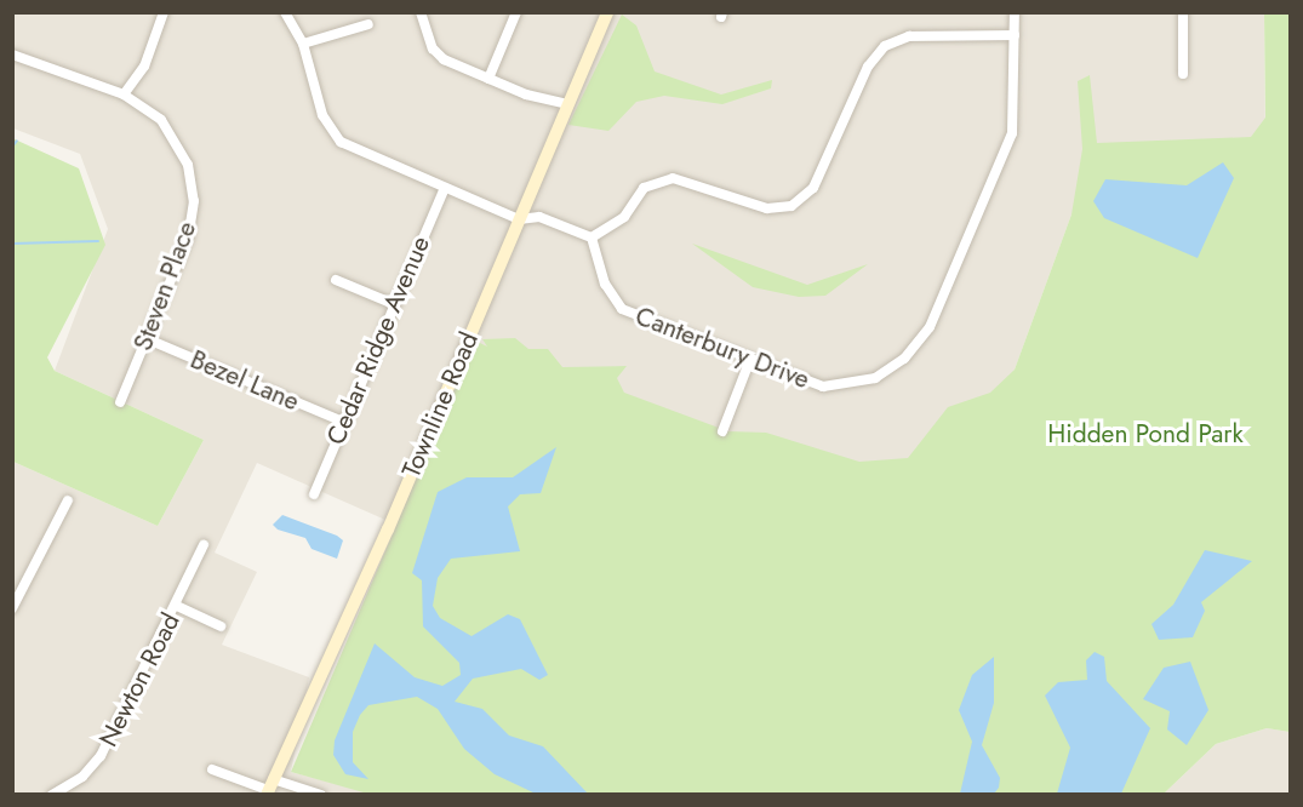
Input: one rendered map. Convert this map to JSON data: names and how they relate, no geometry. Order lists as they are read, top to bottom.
{
  "streets": {
    "street": [
      "Steven Place",
      "Cedar Ridge Avenue",
      "Canterbury Drive",
      "Bezel Lane",
      "Townline Road",
      "Newton Road"
    ]
  },
  "crossings": [
    ["Steven Place", "Bezel Lane"],
    ["Cedar Ridge Avenue", "Bezel Lane"]
  ],
  "parks": ["Hidden Pond Park"]
}
